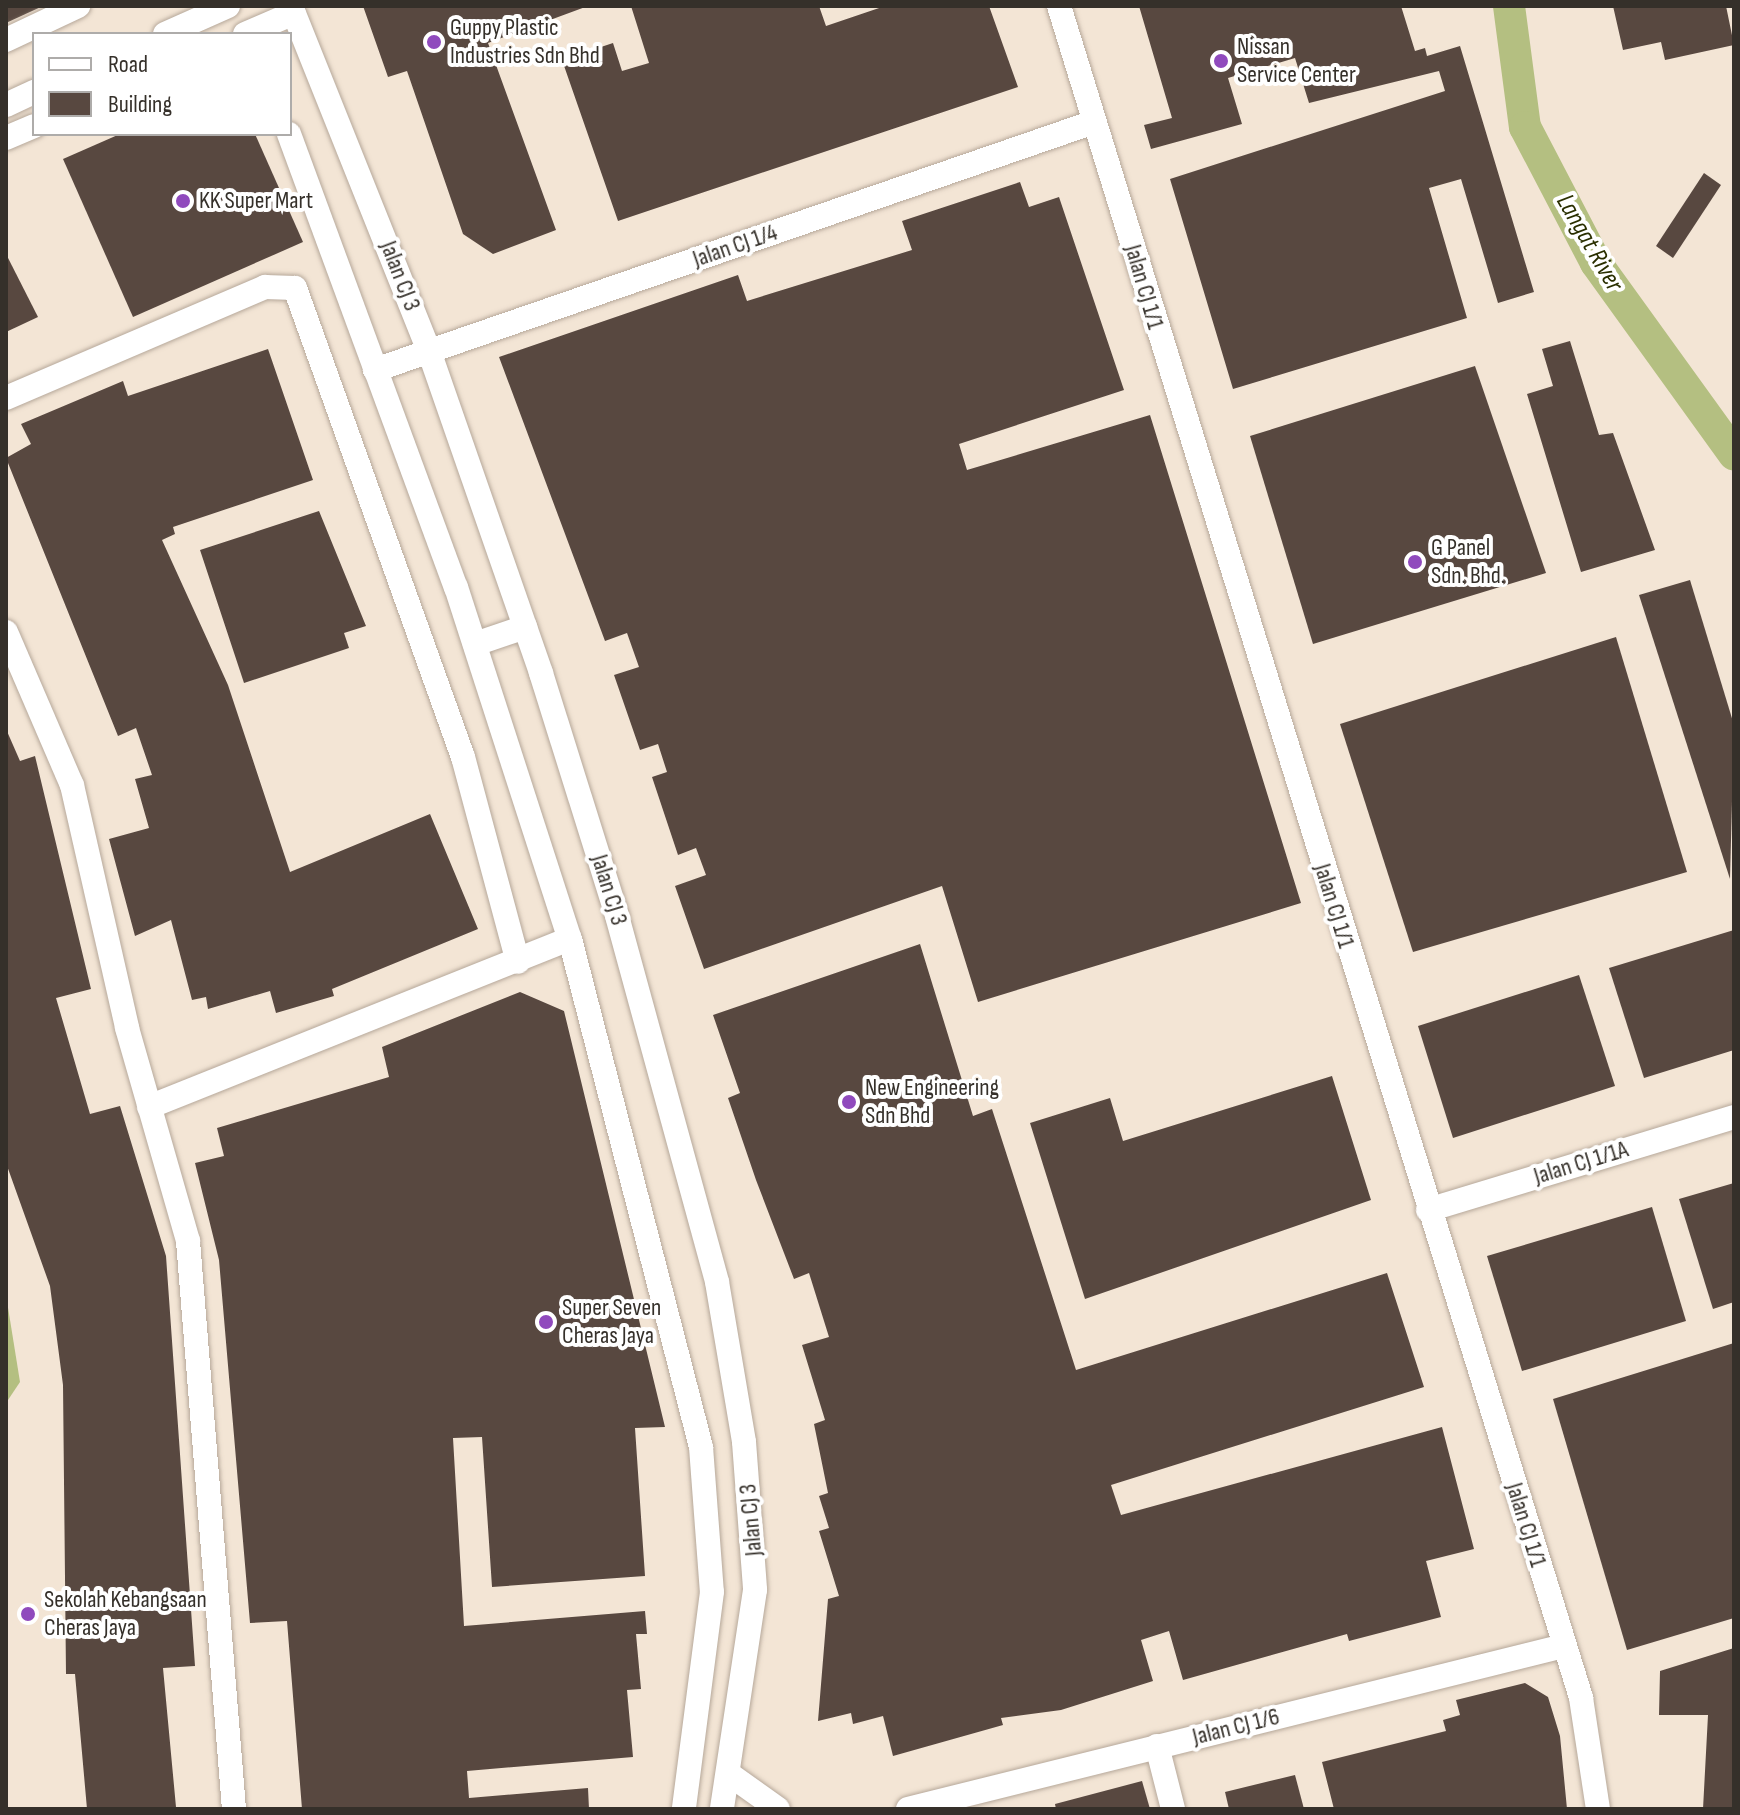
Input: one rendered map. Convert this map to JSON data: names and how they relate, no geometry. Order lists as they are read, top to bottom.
{
  "streets": {
    "street": [
      "Jalan CJ 1/4",
      "Jalan CJ 3",
      "Jalan CJ 1/1",
      "Jalan CJ 1/1A",
      "Jalan CJ 1/6"
    ]
  },
  "crossings": [
    ["Jalan CJ 1/4", "Jalan CJ 3"],
    ["Jalan CJ 1/4", "Jalan CJ 1/1"],
    ["Jalan CJ 1/1", "Jalan CJ 1/1A"],
    ["Jalan CJ 1/1", "Jalan CJ 1/6"]
  ],
  "water": ["Langat River"],
  "places": [
    "Guppy Plastic Industries Sdn Bhd",
    "Nissan Service Center",
    "KK Super Mart",
    "G Panel Sdn. Bhd.",
    "New Engineering Sdn Bhd",
    "Super Seven Cheras Jaya",
    "Sekolah Kebangsaan Cheras Jaya"
  ],
  "legend": ["Road", "Building"]
}
